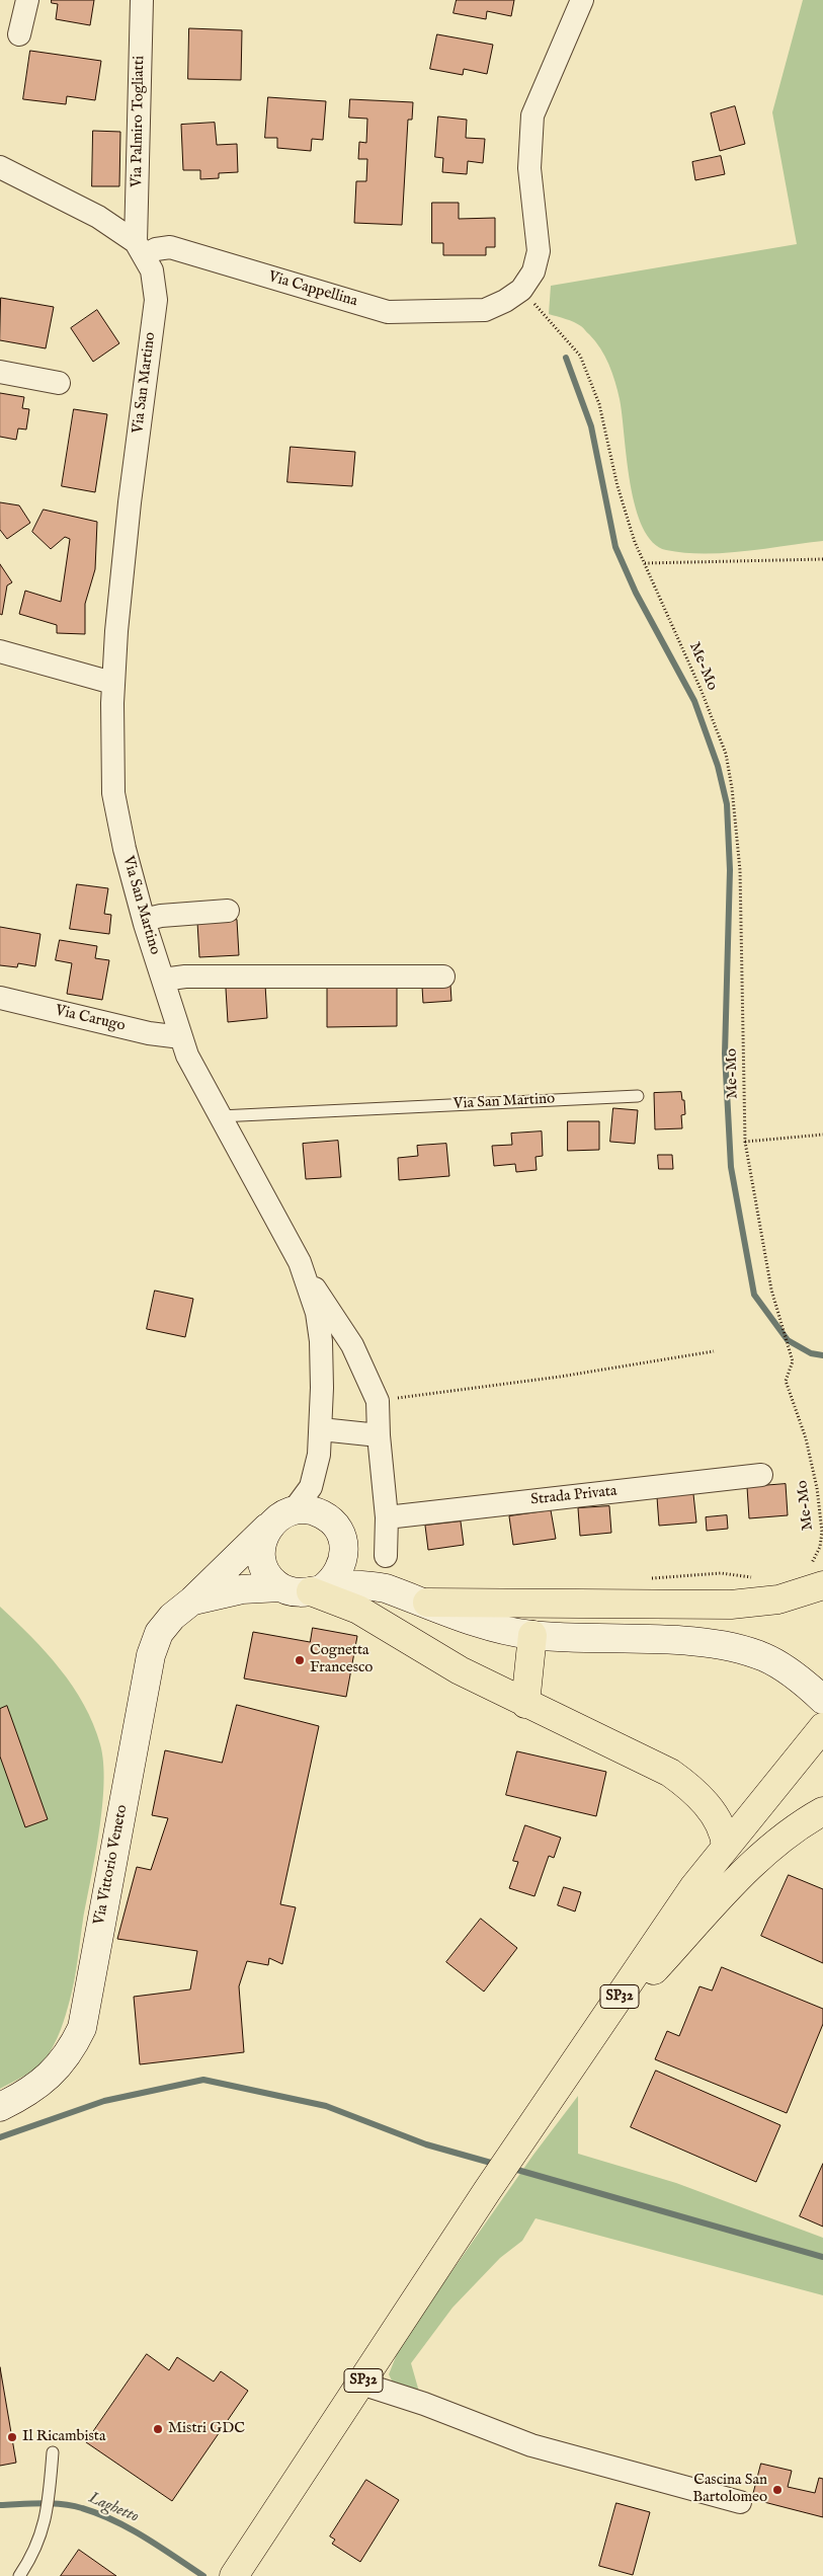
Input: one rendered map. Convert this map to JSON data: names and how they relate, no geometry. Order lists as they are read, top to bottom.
{
  "streets": {
    "main road": ["SP32"],
    "street": [
      "Via Palmiro Togliatti",
      "Via Cappellina",
      "Via San Martino",
      "Via Carugo",
      "Strada Privata",
      "Via Vittorio Veneto"
    ],
    "path": ["Me-Mo"]
  },
  "crossings": [
    ["Via Palmiro Togliatti", "Via Cappellina"],
    ["Via Palmiro Togliatti", "Via San Martino"],
    ["Via Cappellina", "Via San Martino"],
    ["Via Cappellina", "Me-Mo"],
    ["Via San Martino", "Via Carugo"]
  ],
  "water": ["Laghetto"],
  "places": [
    "Cognetta Francesco",
    "Mistri GDC",
    "Il Ricambista",
    "Cascina San Bartolomeo"
  ]
}
